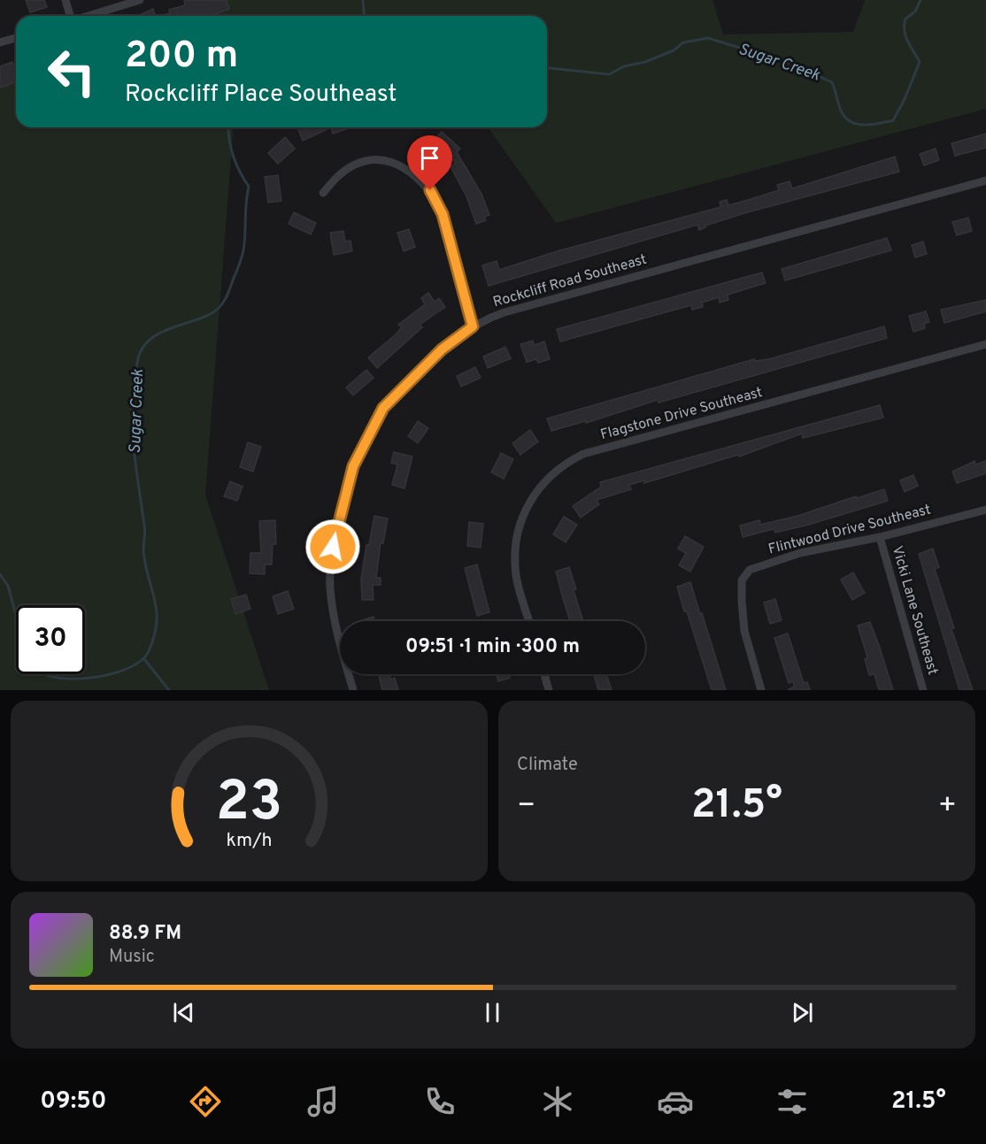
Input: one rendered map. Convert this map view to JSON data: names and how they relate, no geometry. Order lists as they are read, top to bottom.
{
  "streets": {
    "street": [
      "Rockcliff Road Southeast",
      "Flagstone Drive Southeast",
      "Flintwood Drive Southeast",
      "Vicki Lane Southeast"
    ]
  },
  "crossings": [
    ["Flintwood Drive Southeast", "Vicki Lane Southeast"]
  ],
  "water": ["Sugar Creek"],
  "page": {
    "turn": ["200 m", "Rockcliff Place Southeast"],
    "limit": "30",
    "trip": "09:51 · 1 min · 300 m",
    "tile": "Climate",
    "heat": ["−", "21.5°", "+"],
    "song": ["88.9 FM", "Music"],
    "tabs": ["09:50", "21.5°"],
    "gauge": ["23", "km/h"]
  }
}
